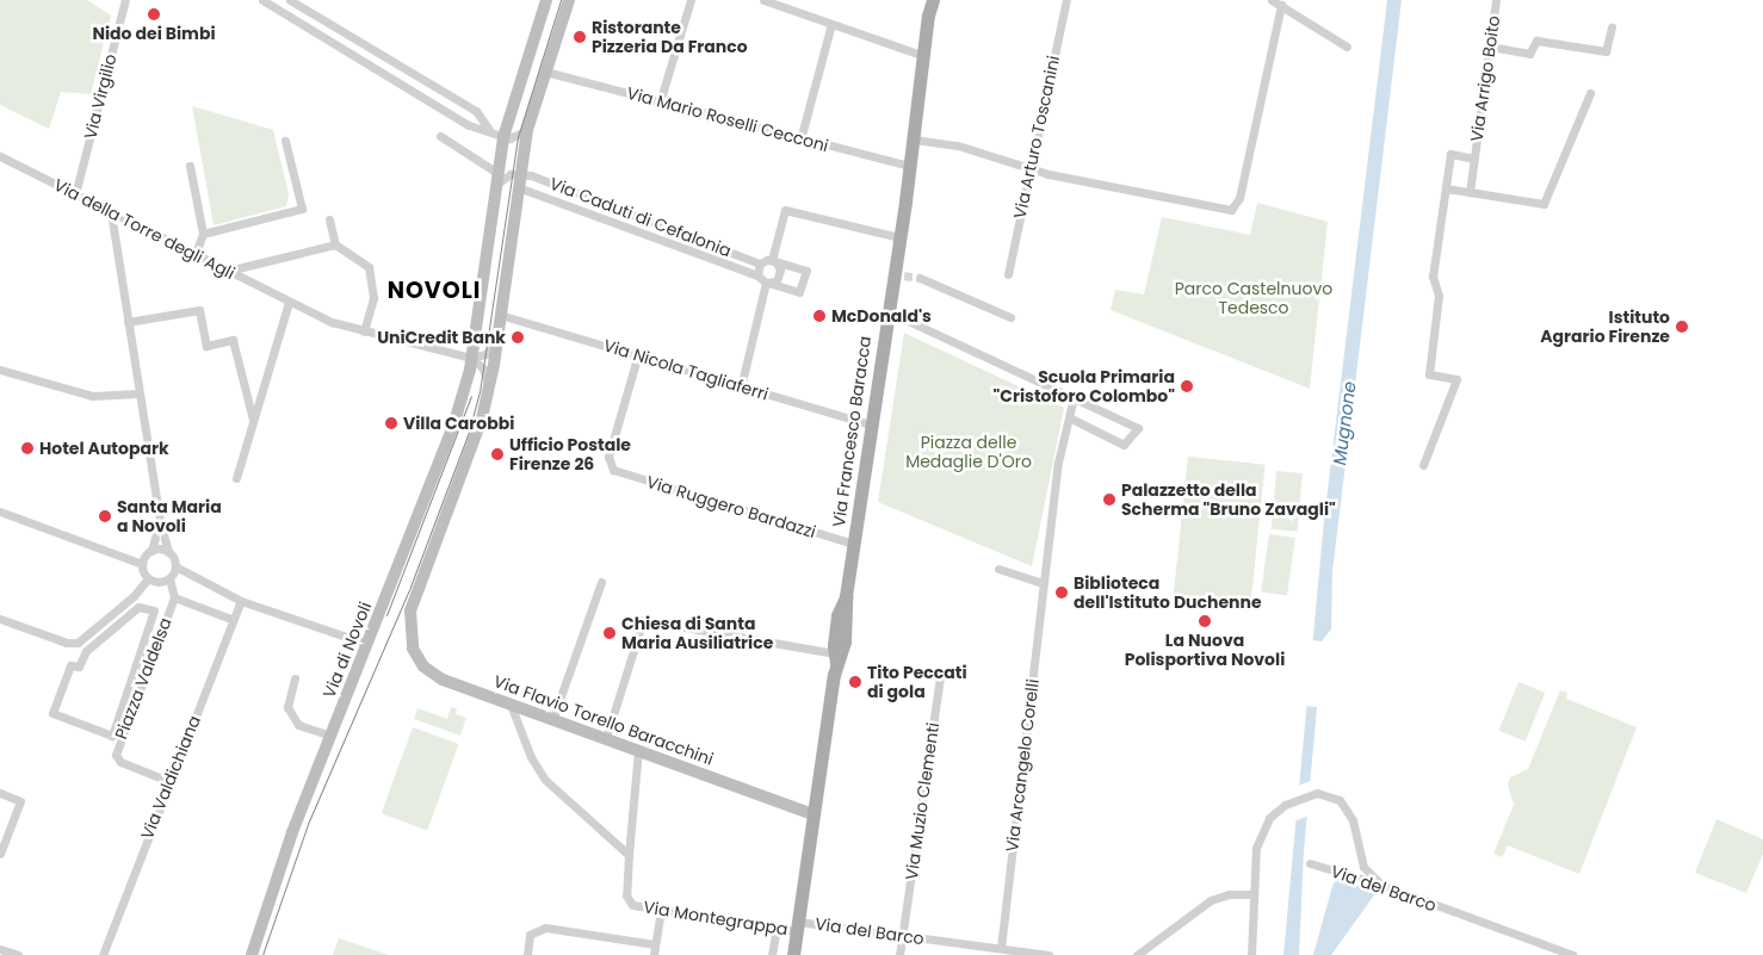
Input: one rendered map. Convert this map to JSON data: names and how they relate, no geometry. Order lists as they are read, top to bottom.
{
  "streets": {
    "main road": ["Via Francesco Baracca"],
    "street": [
      "Via Arrigo Boito",
      "Via Virgilio",
      "Via Mario Roselli Cecconi",
      "Via Arturo Toscanini",
      "Via Caduti di Cefalonia",
      "Via della Torre degli Agli",
      "Via Nicola Tagliaferri",
      "Via Ruggero Bardazzi",
      "Via di Novoli",
      "Piazza Valdelsa",
      "Via Flavio Torello Baracchini",
      "Via Arcangelo Corelli",
      "Via Valdichiana",
      "Via Muzio Clementi",
      "Via del Barco",
      "Via Montegrappa"
    ]
  },
  "crossings": [
    ["Via Virgilio", "Via della Torre degli Agli"],
    ["Via Mario Roselli Cecconi", "Via Francesco Baracca"],
    ["Via della Torre degli Agli", "Via di Novoli"],
    ["Via Nicola Tagliaferri", "Via Francesco Baracca"],
    ["Via Nicola Tagliaferri", "Via Ruggero Bardazzi"],
    ["Via Francesco Baracca", "Via Ruggero Bardazzi"],
    ["Via Francesco Baracca", "Via Flavio Torello Baracchini"],
    ["Via Francesco Baracca", "Via del Barco"],
    ["Via Francesco Baracca", "Via Montegrappa"],
    ["Piazza Valdelsa", "Via Valdichiana"],
    ["Via Arcangelo Corelli", "Via del Barco"],
    ["Via Muzio Clementi", "Via del Barco"],
    ["Via del Barco", "Via Montegrappa"]
  ],
  "districts": ["NOVOLI"],
  "water": ["Mugnone"],
  "parks": ["Parco Castelnuovo Tedesco", "Piazza delle Medaglie D'Oro"],
  "places": [
    "Nido dei Bimbi",
    "Ristorante Pizzeria Da Franco",
    "McDonald's",
    "Istituto Agrario Firenze",
    "UniCredit Bank",
    "Scuola Primaria \"Cristoforo Colombo\"",
    "Villa Carobbi",
    "Hotel Autopark",
    "Ufficio Postale Firenze 26",
    "Palazzetto della Scherma \"Bruno Zavagli\"",
    "Santa Maria a Novoli",
    "Biblioteca dell'Istituto Duchenne",
    "La Nuova Polisportiva Novoli",
    "Chiesa di Santa Maria Ausiliatrice",
    "Tito Peccati di gola"
  ]
}
